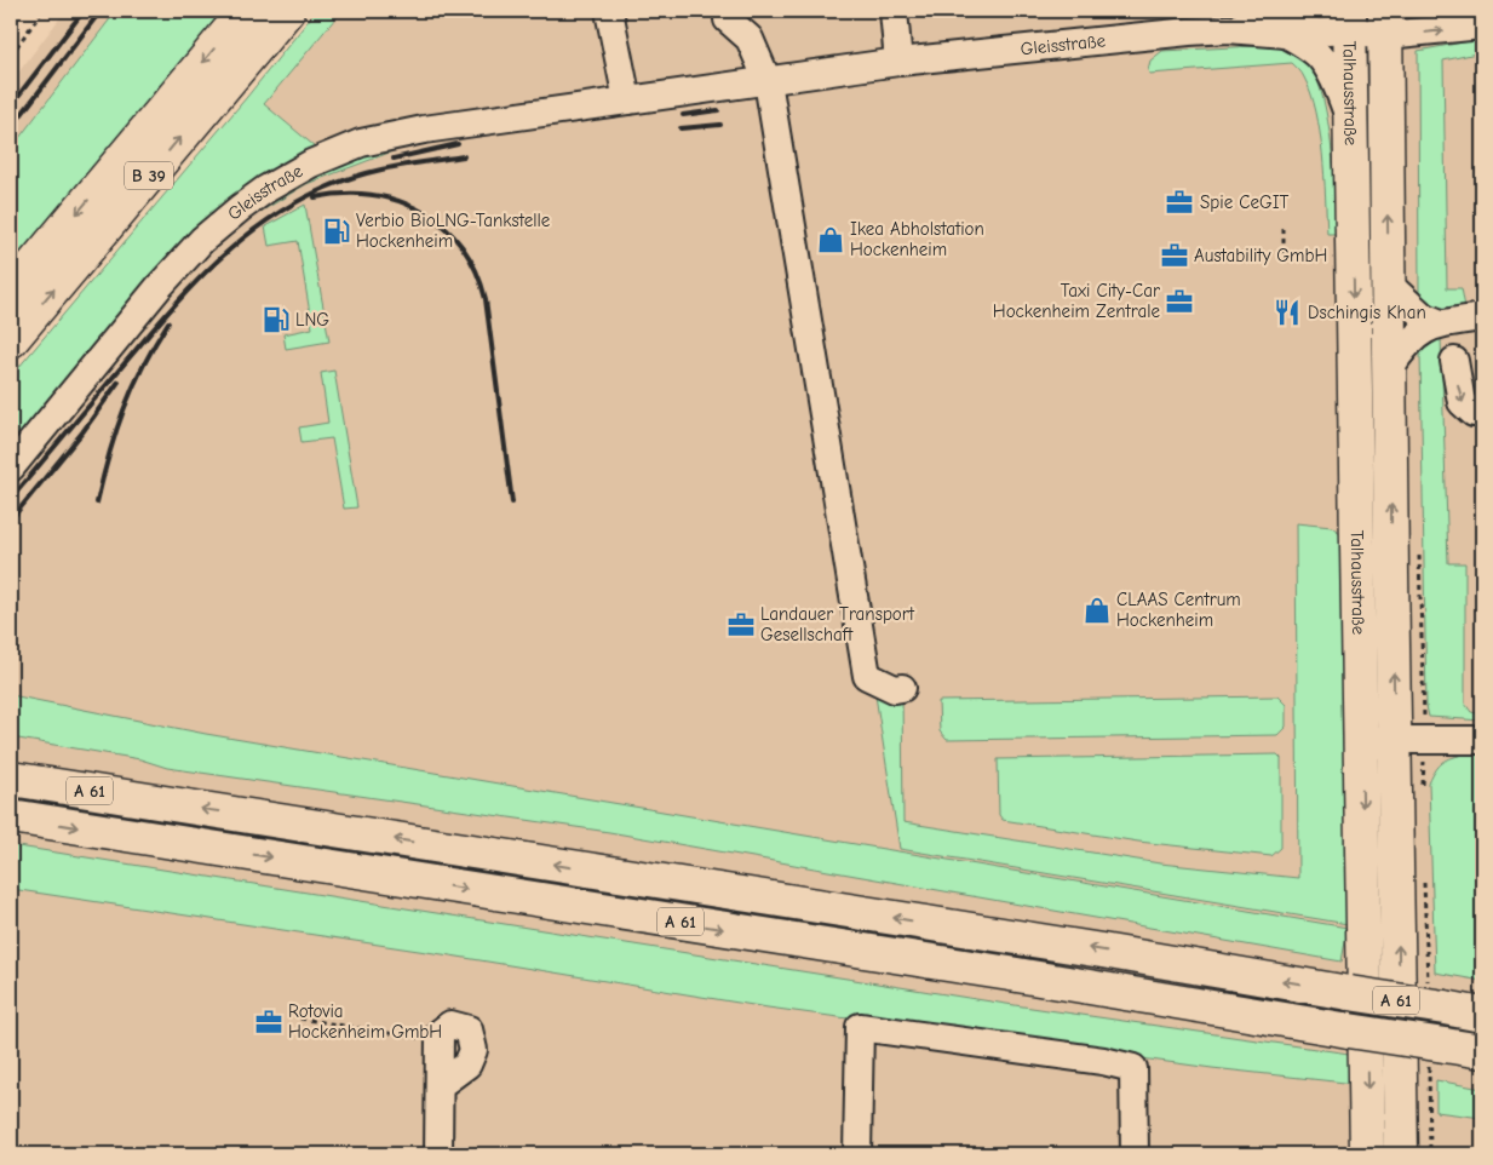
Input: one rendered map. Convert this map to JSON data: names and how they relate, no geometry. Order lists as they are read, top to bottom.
{
  "streets": {
    "main road": ["Talhausstraße", "B 39", "A 61"],
    "street": ["Gleisstraße"]
  },
  "crossings": [
    ["Gleisstraße", "Talhausstraße"]
  ],
  "places": {
    "office": [
      "Spie CeGIT",
      "Austability GmbH",
      "Taxi City-Car Hockenheim Zentrale",
      "Landauer Transport Gesellschaft",
      "Rotovia Hockenheim GmbH"
    ],
    "fuel station": ["Verbio BioLNG-Tankstelle Hockenheim", "LNG"],
    "shop": ["Ikea Abholstation Hockenheim", "CLAAS Centrum Hockenheim"],
    "restaurant": ["Dschingis Khan"]
  }
}
